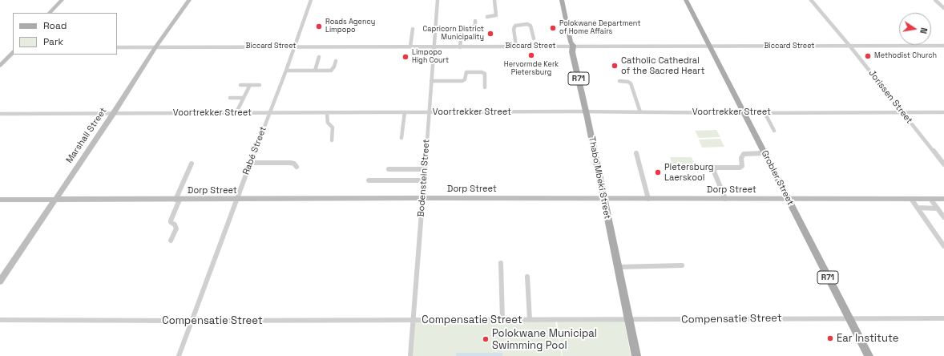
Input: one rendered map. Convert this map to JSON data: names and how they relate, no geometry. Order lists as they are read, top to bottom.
{
  "streets": {
    "main road": ["R71", "Thabo Mbeki Street", "Grobler Street"],
    "street": [
      "Biccard Street",
      "Jorissen Street",
      "Voortrekker Street",
      "Marshall Street",
      "Rabé Street",
      "Bodenstein Street",
      "Dorp Street",
      "Compensatie Street"
    ]
  },
  "crossings": [
    ["Biccard Street", "Jorissen Street"],
    ["Biccard Street", "Marshall Street"],
    ["Biccard Street", "Rabé Street"],
    ["Biccard Street", "Bodenstein Street"],
    ["Biccard Street", "Thabo Mbeki Street"],
    ["Biccard Street", "Grobler Street"],
    ["Jorissen Street", "Voortrekker Street"],
    ["Voortrekker Street", "Marshall Street"],
    ["Voortrekker Street", "Rabé Street"],
    ["Voortrekker Street", "Bodenstein Street"],
    ["Voortrekker Street", "Thabo Mbeki Street"],
    ["Voortrekker Street", "Grobler Street"],
    ["Marshall Street", "Dorp Street"],
    ["Rabé Street", "Dorp Street"],
    ["Rabé Street", "Compensatie Street"],
    ["Bodenstein Street", "Dorp Street"],
    ["Bodenstein Street", "Compensatie Street"],
    ["Thabo Mbeki Street", "Dorp Street"],
    ["Thabo Mbeki Street", "Compensatie Street"],
    ["Grobler Street", "Dorp Street"],
    ["Grobler Street", "Compensatie Street"]
  ],
  "places": [
    "Roads Agency Limpopo",
    "Polokwane Department of Home Affairs",
    "Capricorn District Municipality",
    "Hervormde Kerk Pietersburg",
    "Methodist Church",
    "Limpopo High Court",
    "Catholic Cathedral of the Sacred Heart",
    "Pietersburg Laerskool",
    "Ear Institute",
    "Polokwane Municipal Swimming Pool"
  ],
  "legend": ["Road", "Park"],
  "north": "right"
}
